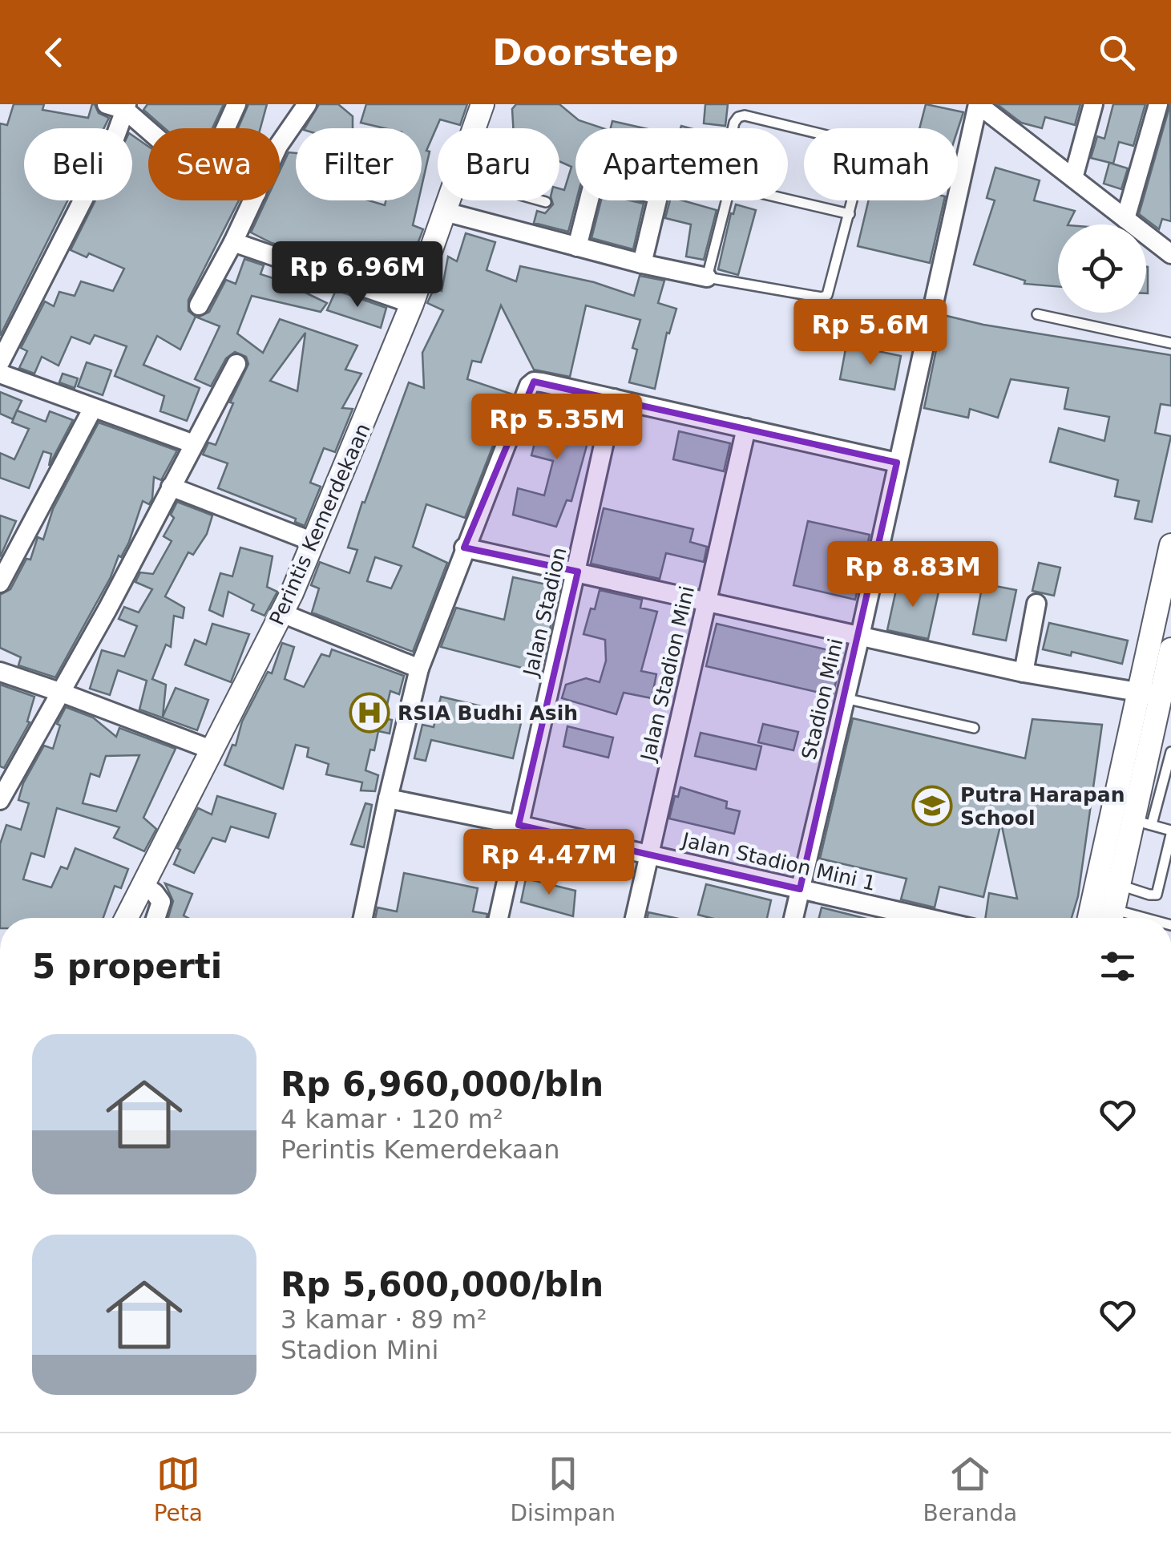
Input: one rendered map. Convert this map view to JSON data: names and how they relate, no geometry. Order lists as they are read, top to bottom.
{
  "streets": {
    "street": [
      "Perintis Kemerdekaan",
      "Jalan Stadion",
      "Jalan Stadion Mini",
      "Stadion Mini",
      "Jalan Stadion Mini 1"
    ]
  },
  "crossings": [
    ["Jalan Stadion", "Jalan Stadion Mini 1"],
    ["Jalan Stadion Mini", "Jalan Stadion Mini 1"],
    ["Stadion Mini", "Jalan Stadion Mini 1"]
  ],
  "places": {
    "hospital": ["RSIA Budhi Asih"],
    "school or university": ["Putra Harapan School"]
  },
  "page": {
    "header": "Doorstep",
    "chip": [
      "Beli",
      "Sewa",
      "Filter",
      "Baru",
      "Apartemen",
      "Rumah"
    ],
    "price": [
      "Rp 6.96M",
      "Rp 5.6M",
      "Rp 5.35M",
      "Rp 8.83M",
      "Rp 4.47M"
    ],
    "heading": "5 properti",
    "list": [
      {
        "name": "Rp 6,960,000/bln",
        "note": "4 kamar · 120 m² · Perintis Kemerdekaan"
      },
      {
        "name": "Rp 5,600,000/bln",
        "note": "3 kamar · 89 m² · Stadion Mini"
      }
    ],
    "tabs": ["Peta", "Disimpan", "Beranda"]
  }
}
